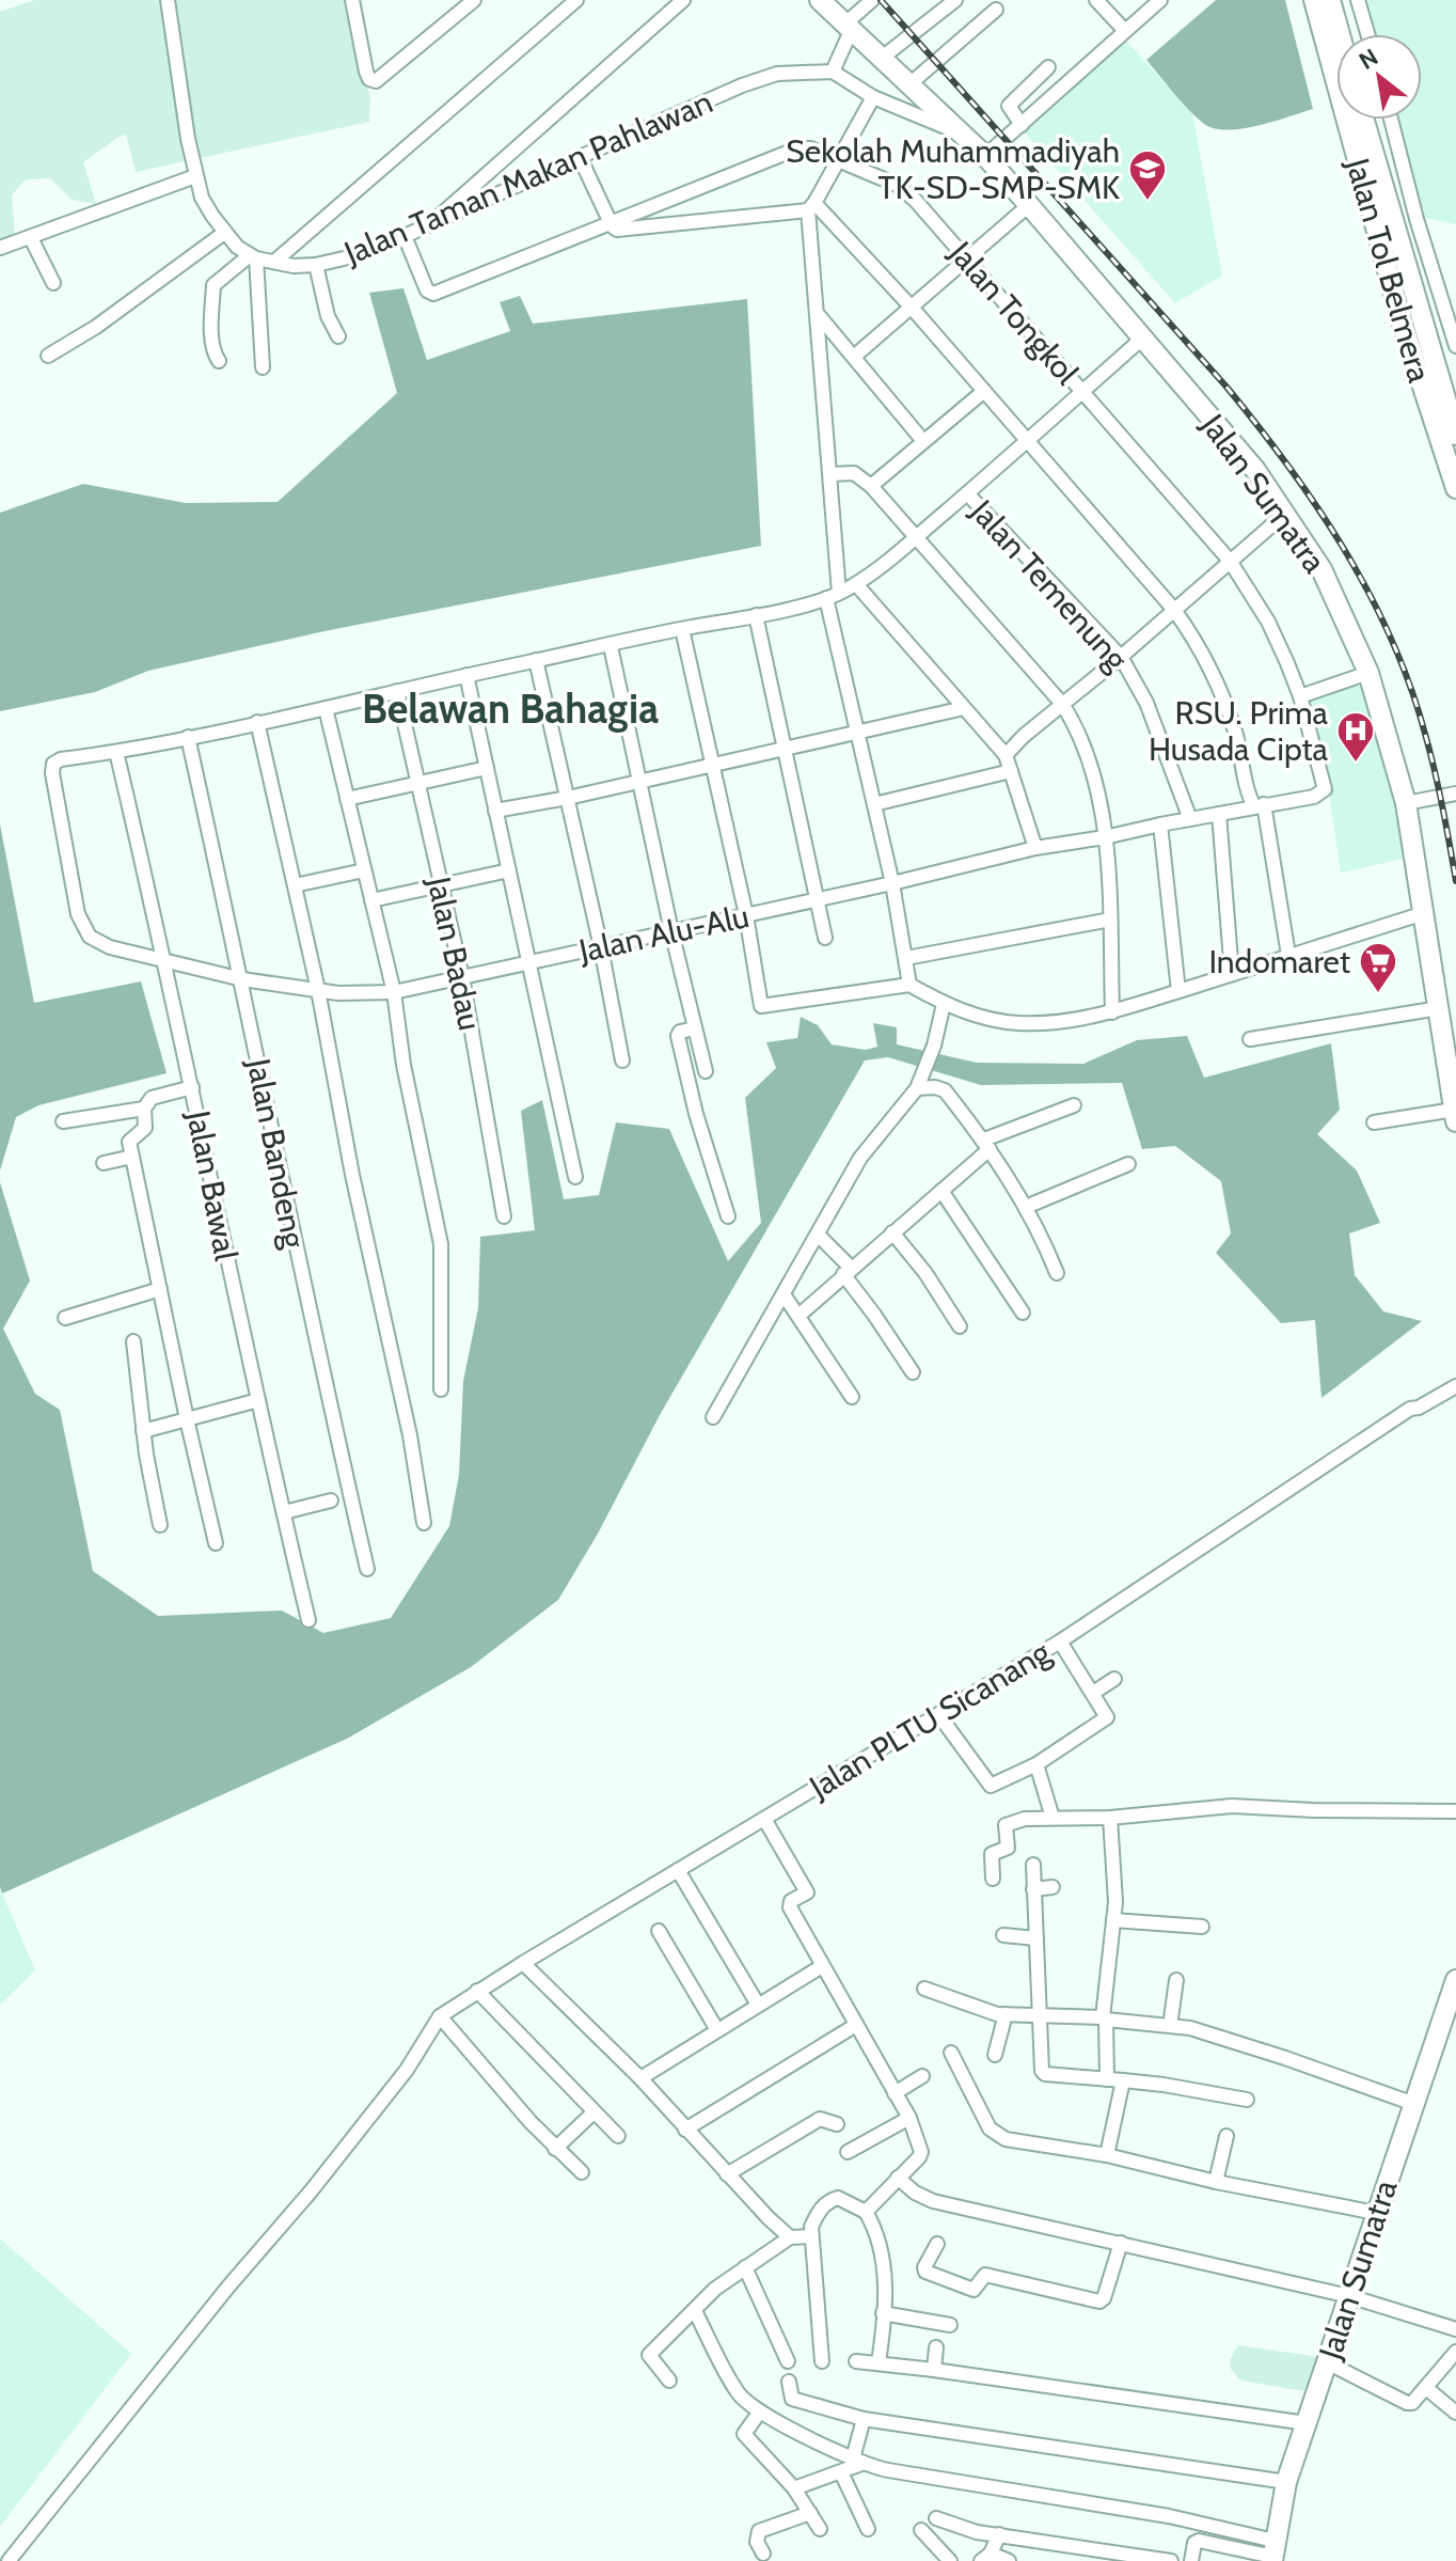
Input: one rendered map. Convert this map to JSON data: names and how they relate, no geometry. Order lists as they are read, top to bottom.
{
  "streets": {
    "highway": ["Jalan Tol Belmera", "Jalan Sumatra"],
    "street": [
      "Jalan Taman Makan Pahlawan",
      "Jalan Tongkol",
      "Jalan Temenung",
      "Jalan Alu-Alu",
      "Jalan Badau",
      "Jalan Bandeng",
      "Jalan Bawal",
      "Jalan PLTU Sicanang"
    ]
  },
  "crossings": [
    ["Jalan Taman Makan Pahlawan", "Jalan Tongkol"],
    ["Jalan Tongkol", "Jalan Alu-Alu"],
    ["Jalan Temenung", "Jalan Alu-Alu"],
    ["Jalan Alu-Alu", "Jalan Badau"],
    ["Jalan Alu-Alu", "Jalan Bandeng"],
    ["Jalan Alu-Alu", "Jalan Bawal"]
  ],
  "districts": ["Belawan Bahagia"],
  "places": {
    "school or university": ["Sekolah Muhammadiyah TK-SD-SMP-SMK"],
    "hospital": ["RSU. Prima Husada Cipta"],
    "supermarket": ["Indomaret"]
  },
  "north": "top left"
}
